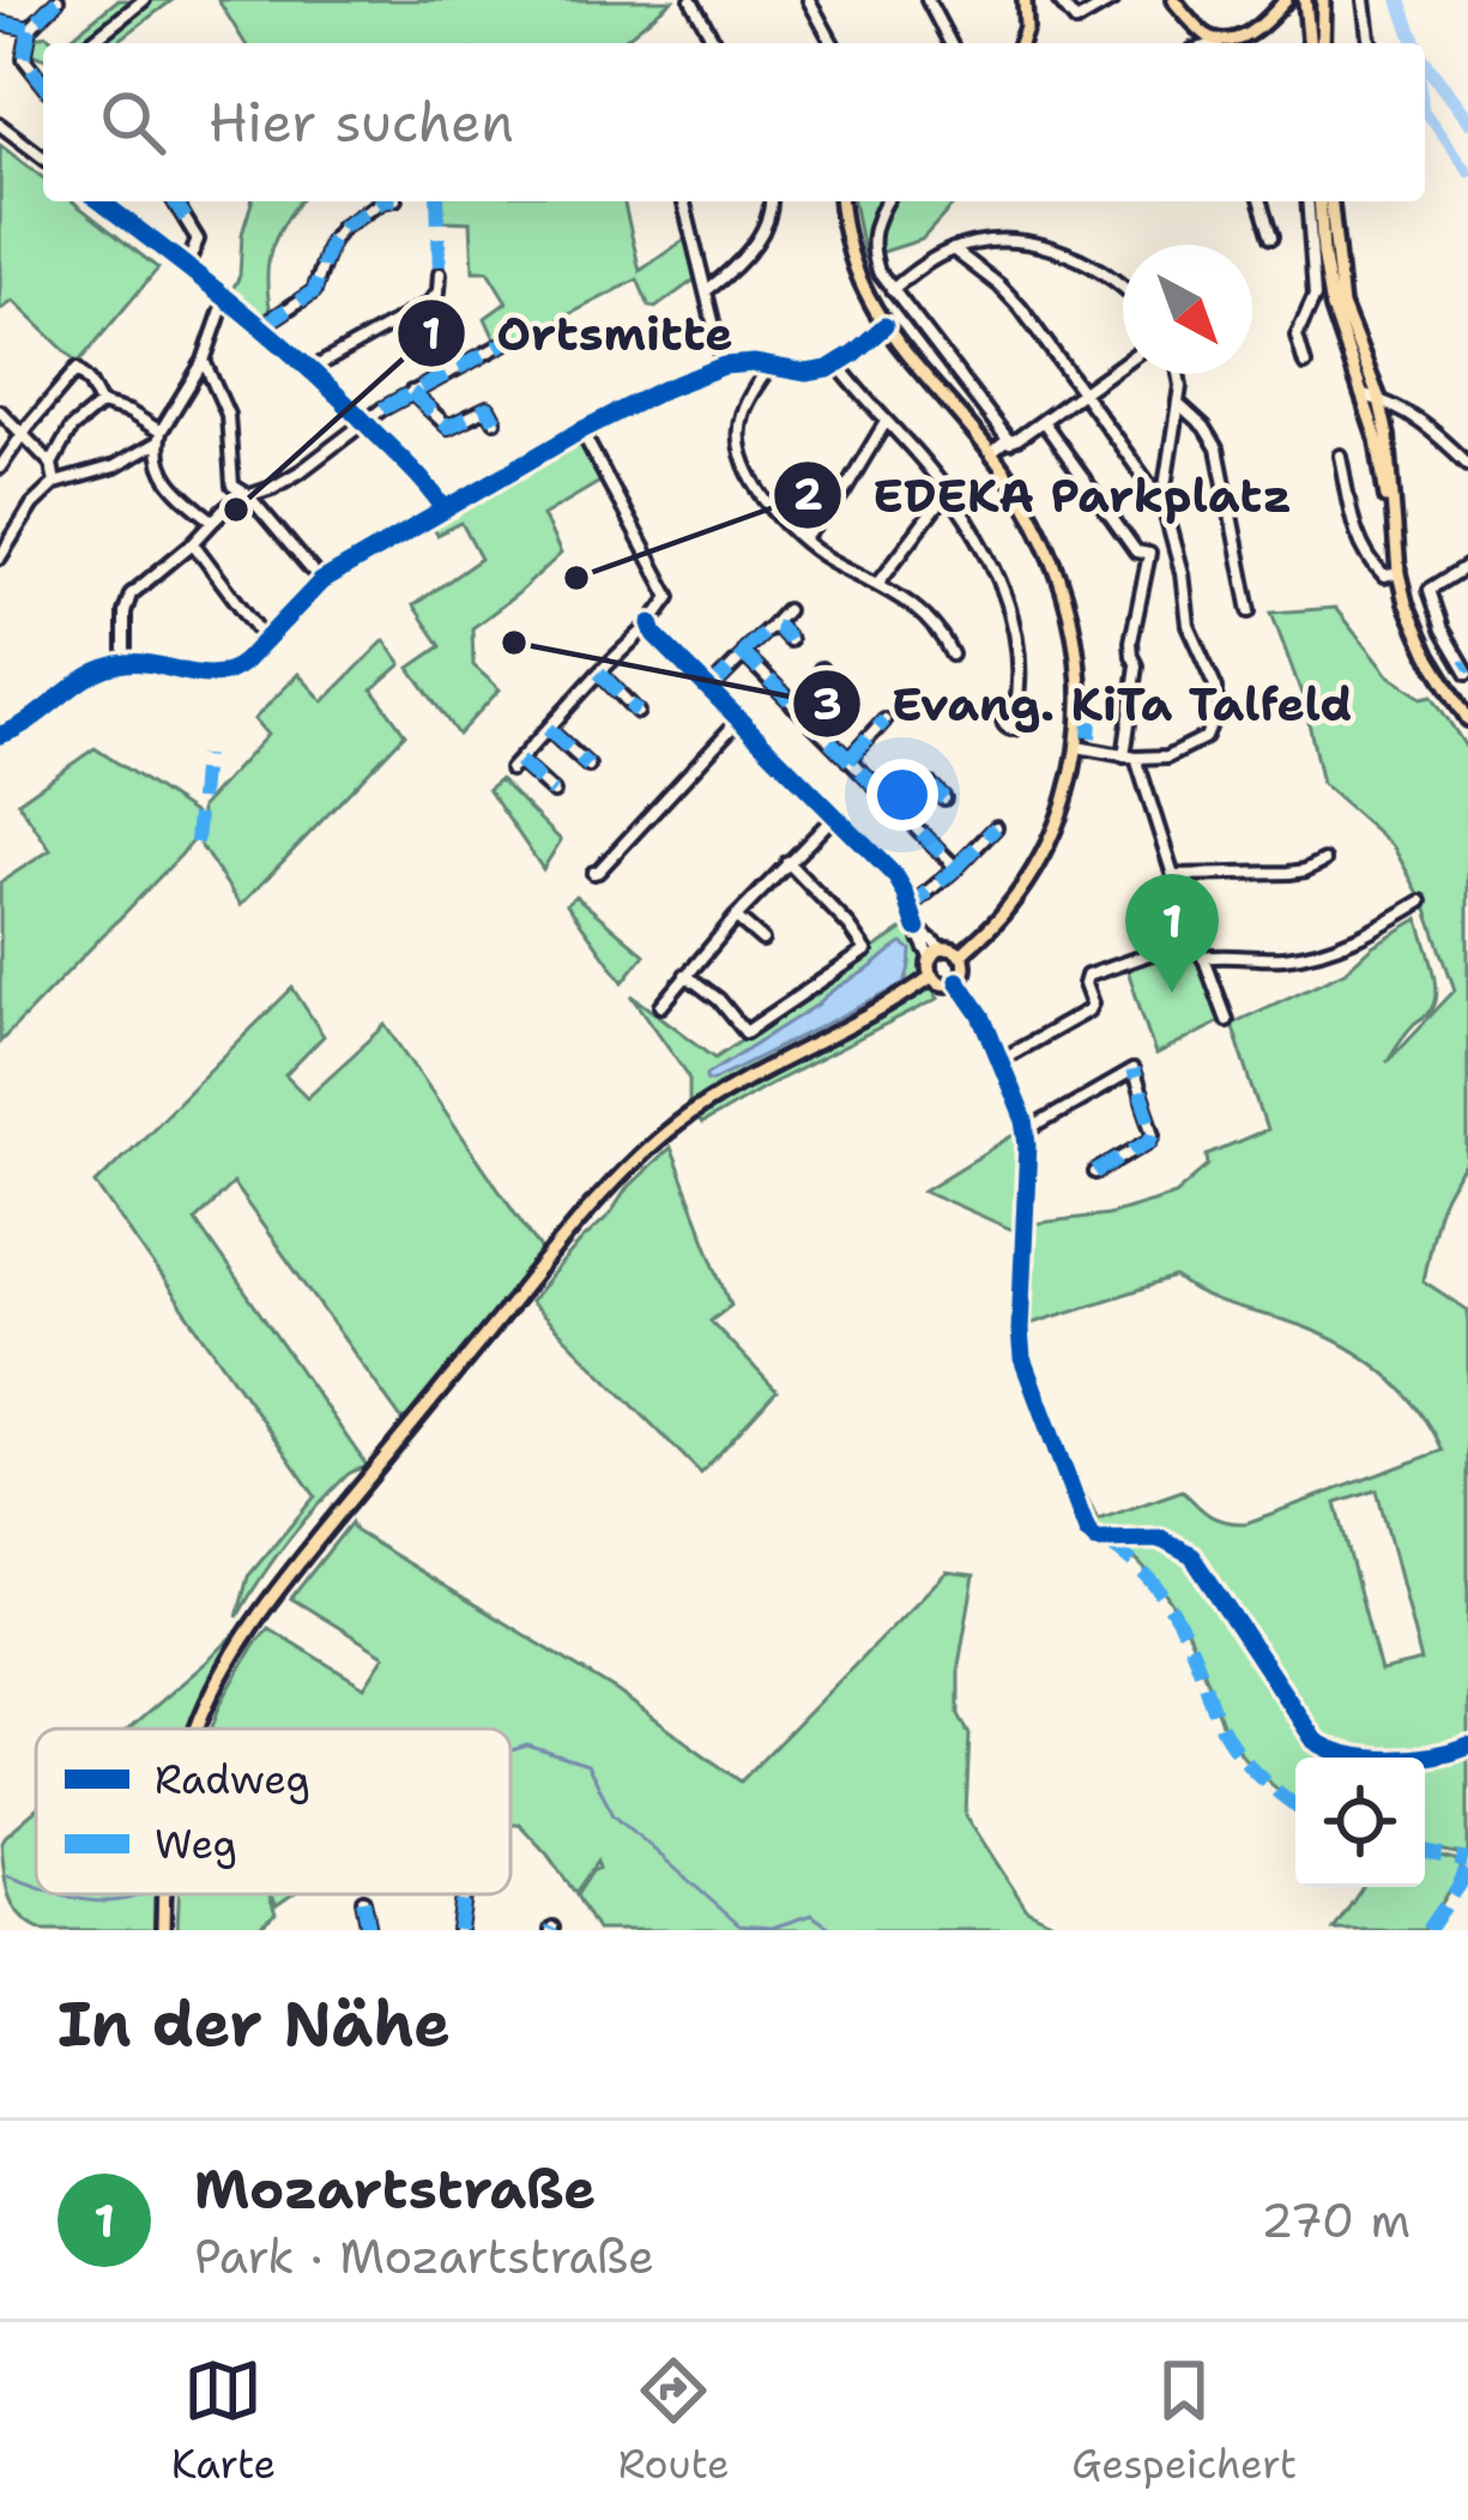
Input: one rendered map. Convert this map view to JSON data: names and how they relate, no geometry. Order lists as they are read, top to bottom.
{
  "places": ["Ortsmitte", "EDEKA Parkplatz", "Evang. KiTa Talfeld"],
  "legend": ["Radweg", "Weg"],
  "north": "bottom right",
  "page": {
    "search": "Hier suchen",
    "pins": "1",
    "heading": "In der Nähe",
    "list": [
      {
        "mark": "1",
        "name": "Mozartstraße",
        "note": "Park · Mozartstraße",
        "value": "270 m"
      }
    ],
    "nav": ["Karte", "Route", "Gespeichert"]
  }
}
